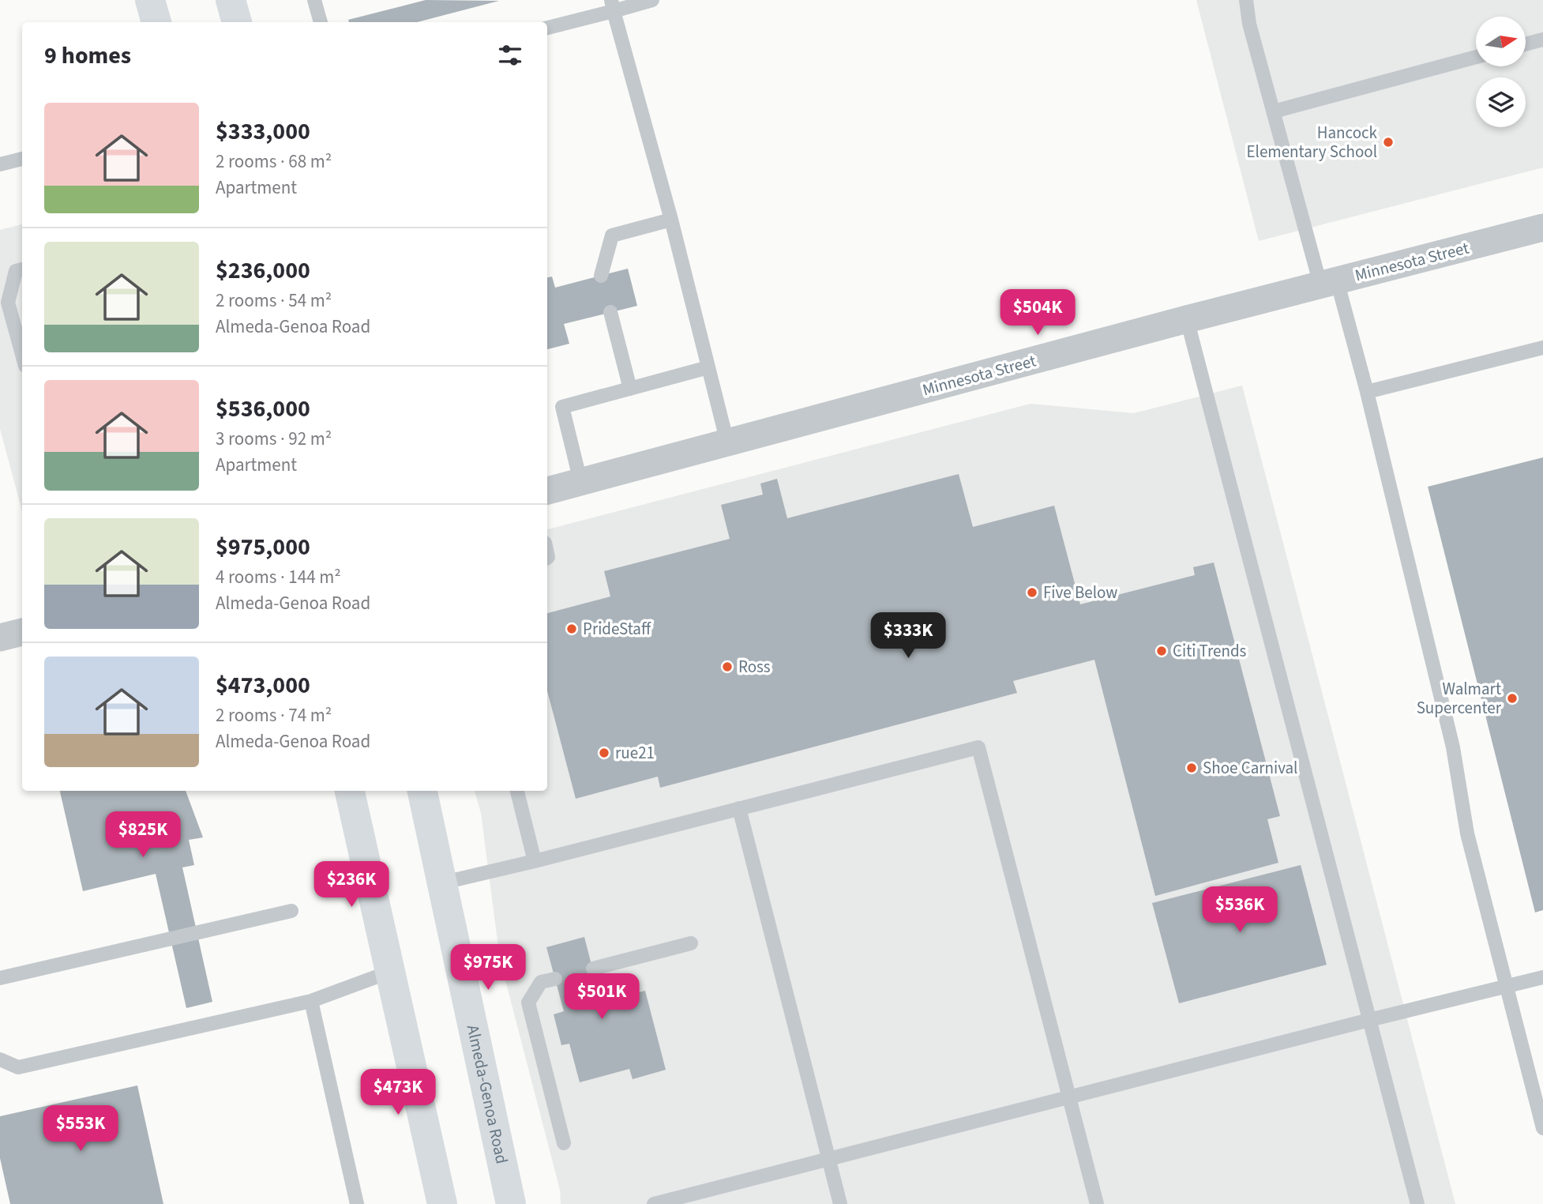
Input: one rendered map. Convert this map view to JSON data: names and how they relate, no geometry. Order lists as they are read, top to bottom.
{
  "streets": {
    "main road": ["Almeda-Genoa Road"],
    "street": ["Minnesota Street"]
  },
  "places": [
    "Hancock Elementary School",
    "Five Below",
    "PrideStaff",
    "Citi Trends",
    "Ross",
    "Walmart Supercenter",
    "rue21",
    "Shoe Carnival"
  ],
  "north": "right",
  "page": {
    "heading": "9 homes",
    "list": [
      {
        "name": "$333,000",
        "note": "2 rooms · 68 m² · Apartment"
      },
      {
        "name": "$236,000",
        "note": "2 rooms · 54 m² · Almeda-Genoa Road"
      },
      {
        "name": "$536,000",
        "note": "3 rooms · 92 m² · Apartment"
      },
      {
        "name": "$975,000",
        "note": "4 rooms · 144 m² · Almeda-Genoa Road"
      },
      {
        "name": "$473,000",
        "note": "2 rooms · 74 m² · Almeda-Genoa Road"
      }
    ],
    "price": [
      "$504K",
      "$333K",
      "$825K",
      "$236K",
      "$536K",
      "$975K",
      "$501K",
      "$473K",
      "$553K"
    ]
  }
}
